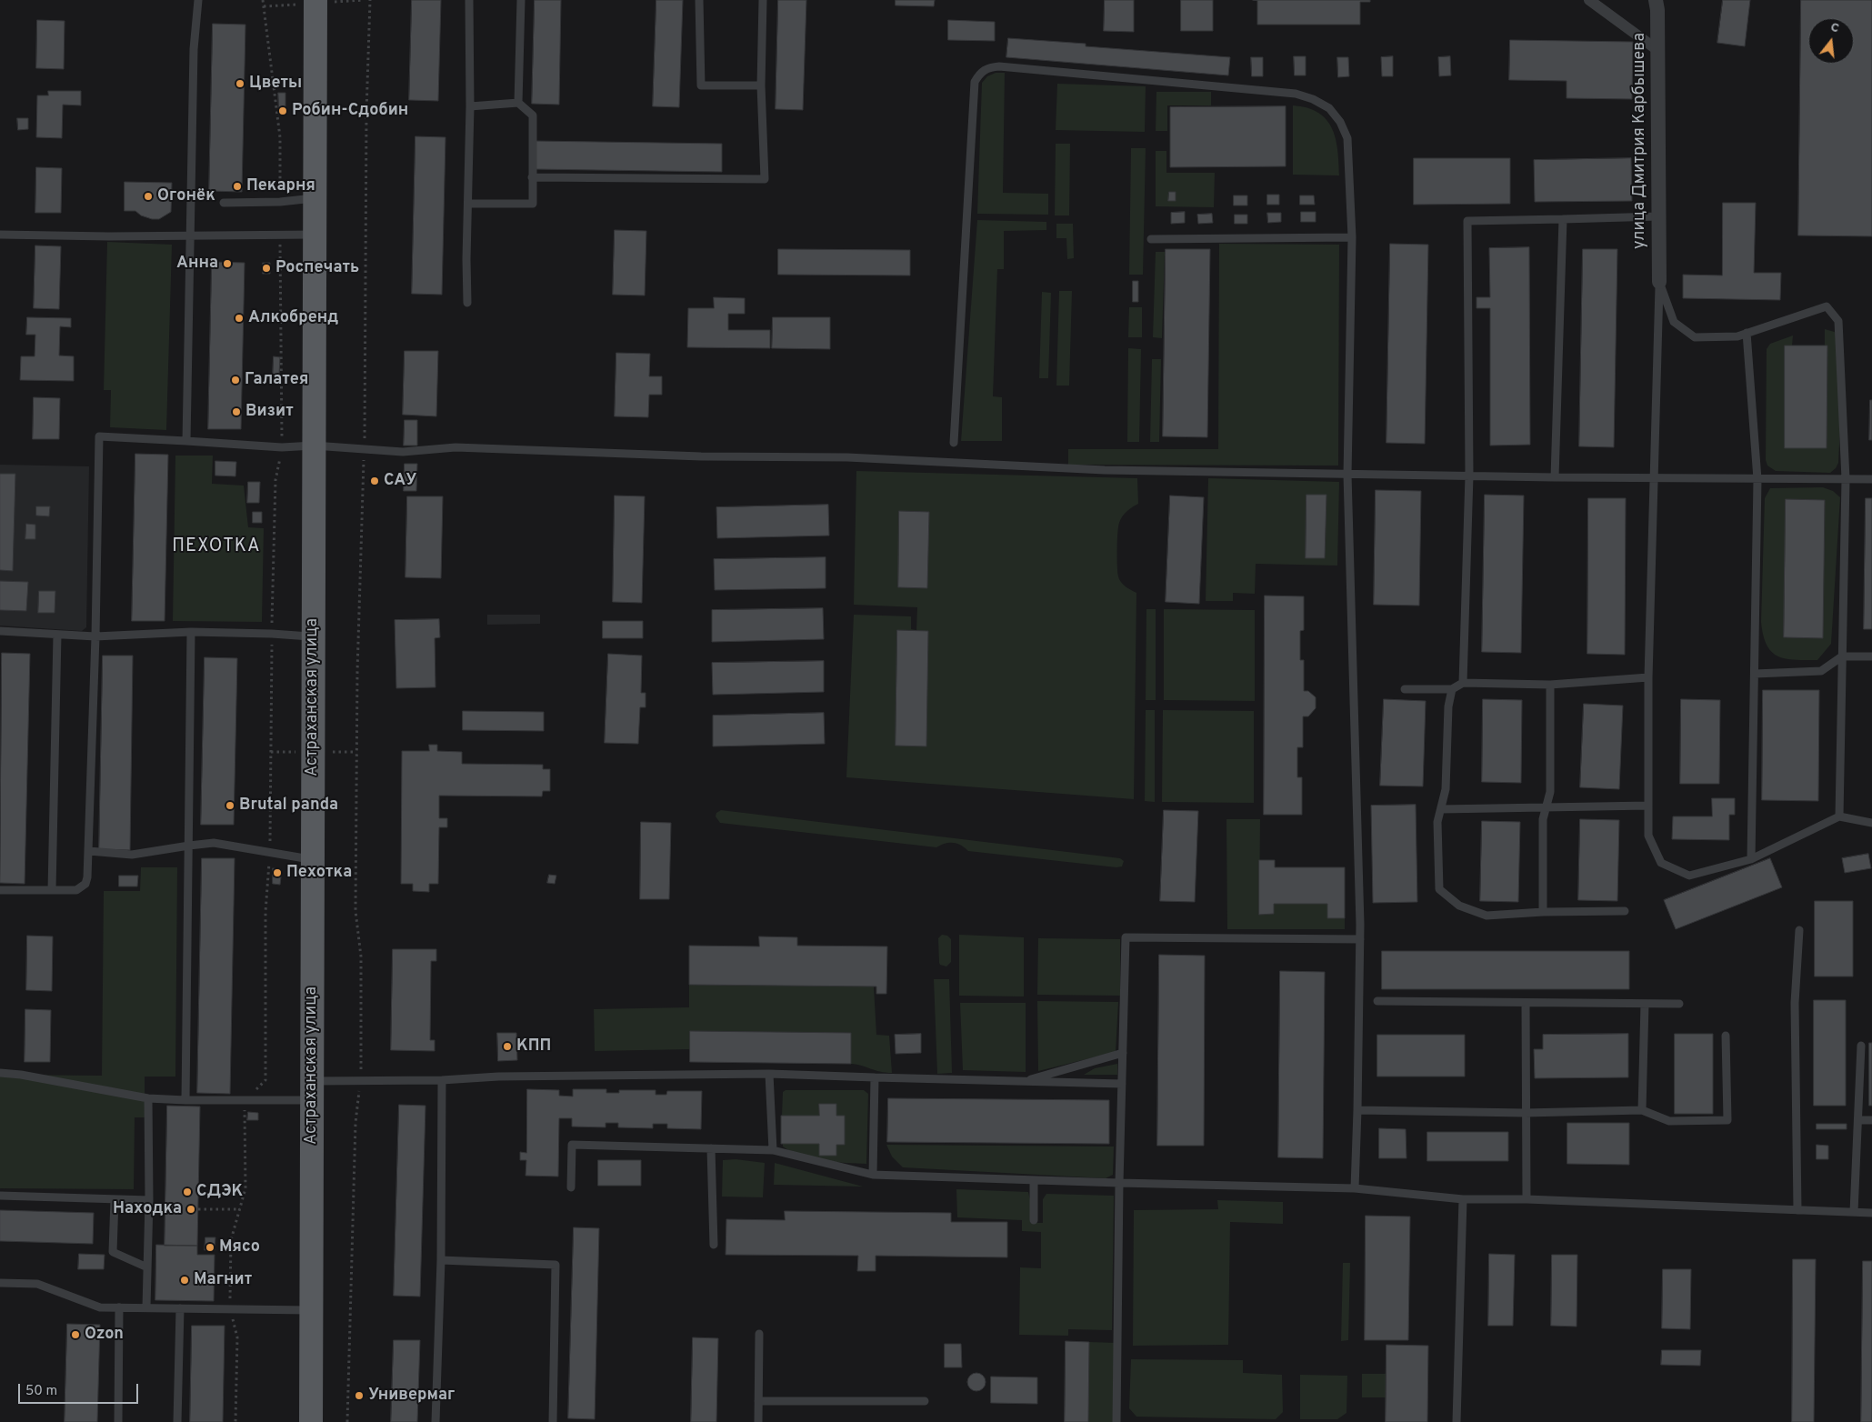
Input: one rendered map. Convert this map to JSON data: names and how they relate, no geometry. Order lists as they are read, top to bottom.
{
  "streets": {
    "main road": ["Астраханская улица"],
    "street": ["улица Дмитрия Карбышева"]
  },
  "districts": ["ПЕХОТКА"],
  "places": [
    "Цветы",
    "Робин-Сдобин",
    "Пекарня",
    "Огонёк",
    "Анна",
    "Роспечать",
    "Алкобренд",
    "Галатея",
    "Визит",
    "САУ",
    "Brutal panda",
    "Пехотка",
    "КПП",
    "СДЭК",
    "Находка",
    "Мясо",
    "Магнит",
    "Ozon",
    "Универмаг"
  ],
  "scale_bar": "50 m",
  "north": "top"
}
